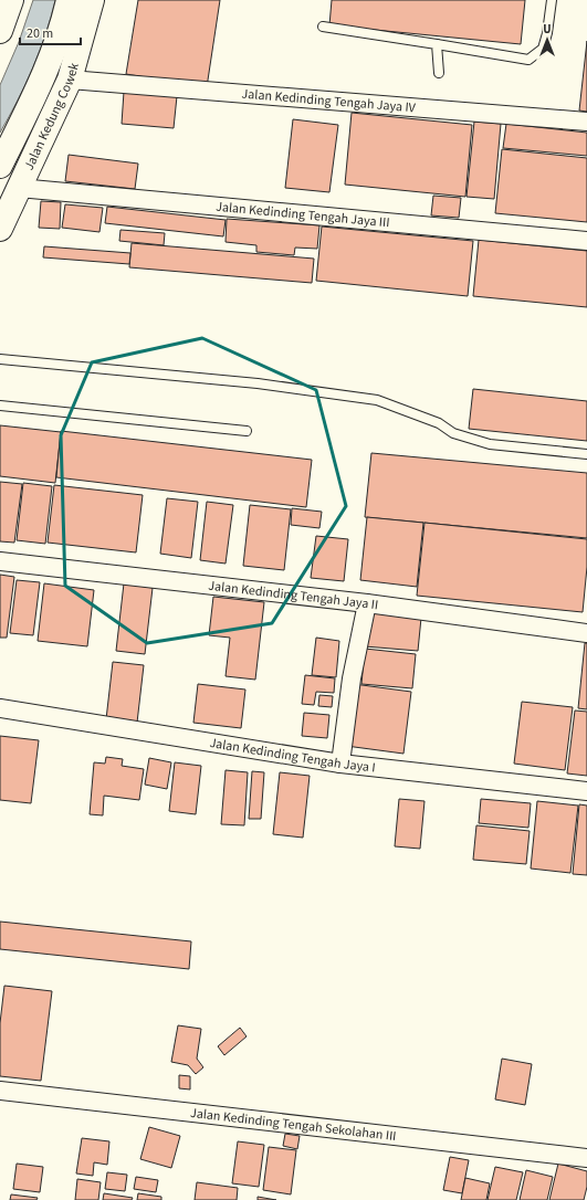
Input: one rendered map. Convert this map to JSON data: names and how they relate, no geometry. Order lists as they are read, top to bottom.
{
  "streets": {
    "main road": ["Jalan Kedung Cowek"],
    "street": [
      "Jalan Kedinding Tengah Jaya IV",
      "Jalan Kedinding Tengah Jaya III",
      "Jalan Kedinding Tengah Jaya II",
      "Jalan Kedinding Tengah Jaya I",
      "Jalan Kedinding Tengah Sekolahan III"
    ]
  },
  "crossings": [
    ["Jalan Kedinding Tengah Jaya IV", "Jalan Kedung Cowek"],
    ["Jalan Kedung Cowek", "Jalan Kedinding Tengah Jaya III"]
  ],
  "scale_bar": "20 m",
  "north": "top"
}
